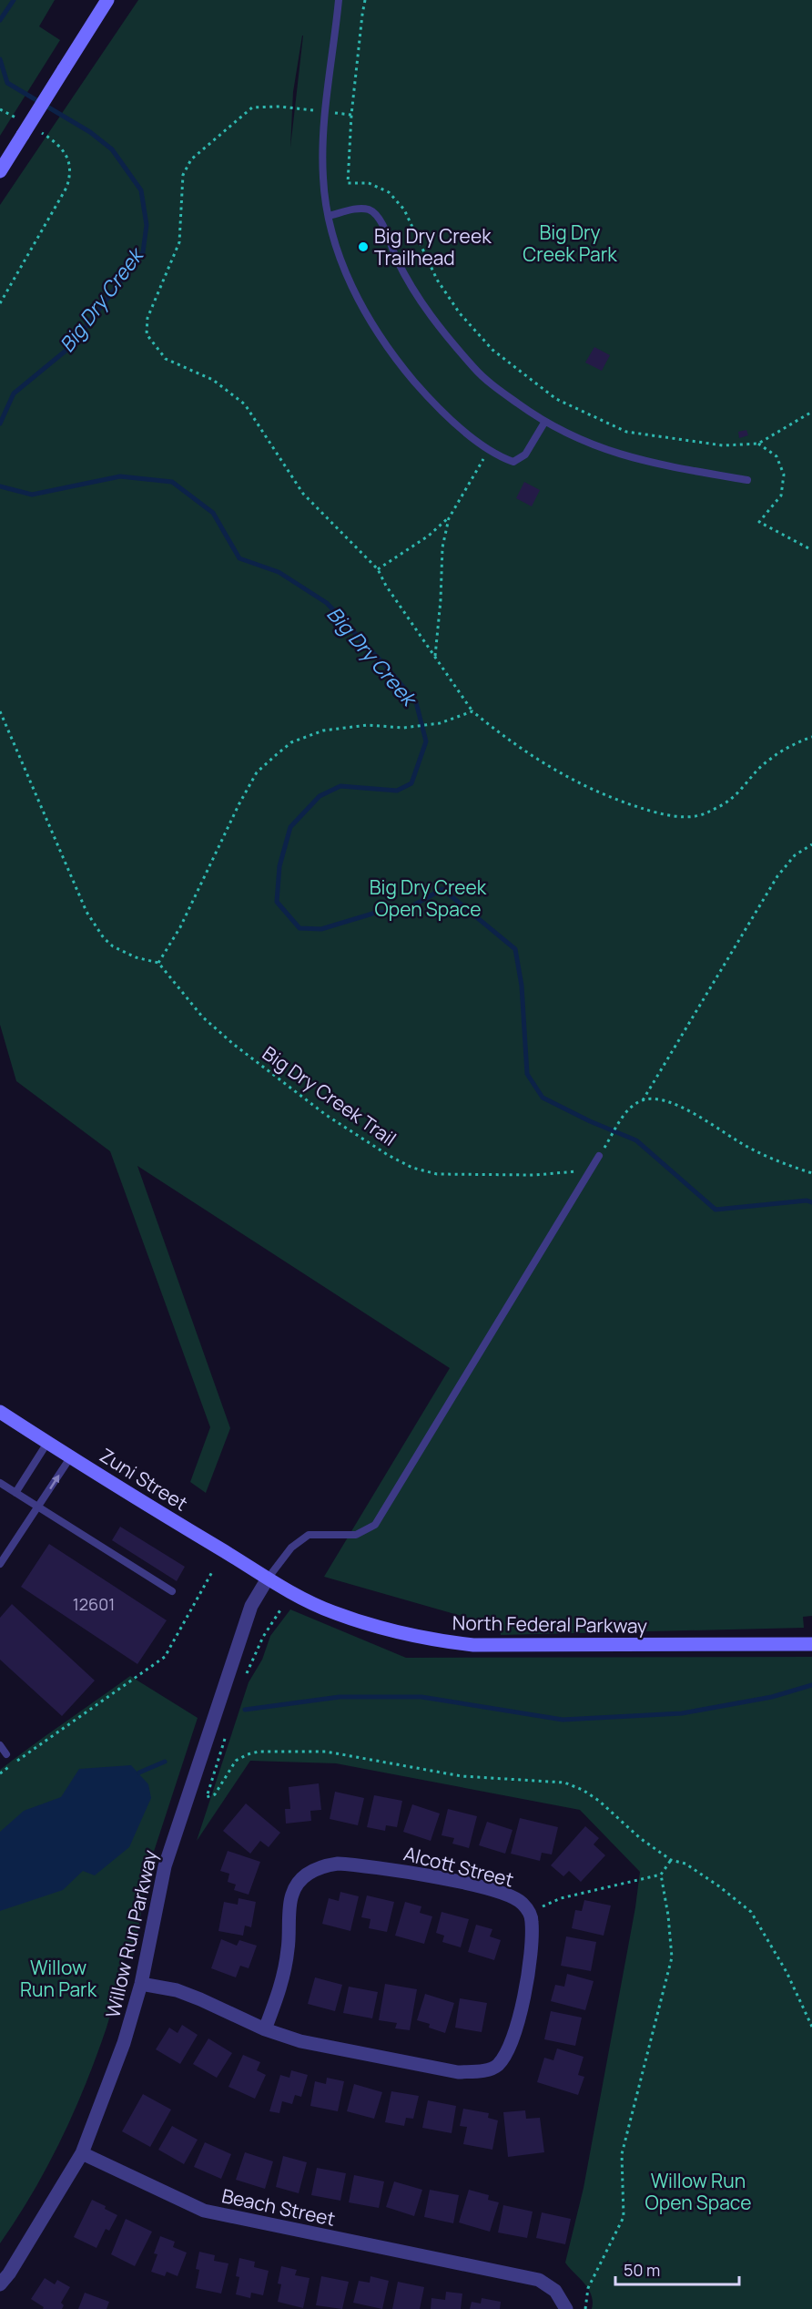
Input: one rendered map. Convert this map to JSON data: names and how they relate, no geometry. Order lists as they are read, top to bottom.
{
  "streets": {
    "main road": ["Zuni Street", "North Federal Parkway"],
    "street": ["Alcott Street", "Willow Run Parkway", "Beach Street"],
    "path": ["Big Dry Creek Trail"]
  },
  "crossings": [
    ["Zuni Street", "North Federal Parkway"],
    ["Zuni Street", "Willow Run Parkway"],
    ["North Federal Parkway", "Willow Run Parkway"],
    ["Alcott Street", "Willow Run Parkway"],
    ["Willow Run Parkway", "Beach Street"]
  ],
  "water": ["Big Dry Creek"],
  "parks": [
    "Big Dry Creek Park",
    "Big Dry Creek Open Space",
    "Willow Run Park",
    "Willow Run Open Space"
  ],
  "places": ["Big Dry Creek Trailhead"],
  "house_numbers": ["12601"],
  "scale_bar": "50 m"
}
